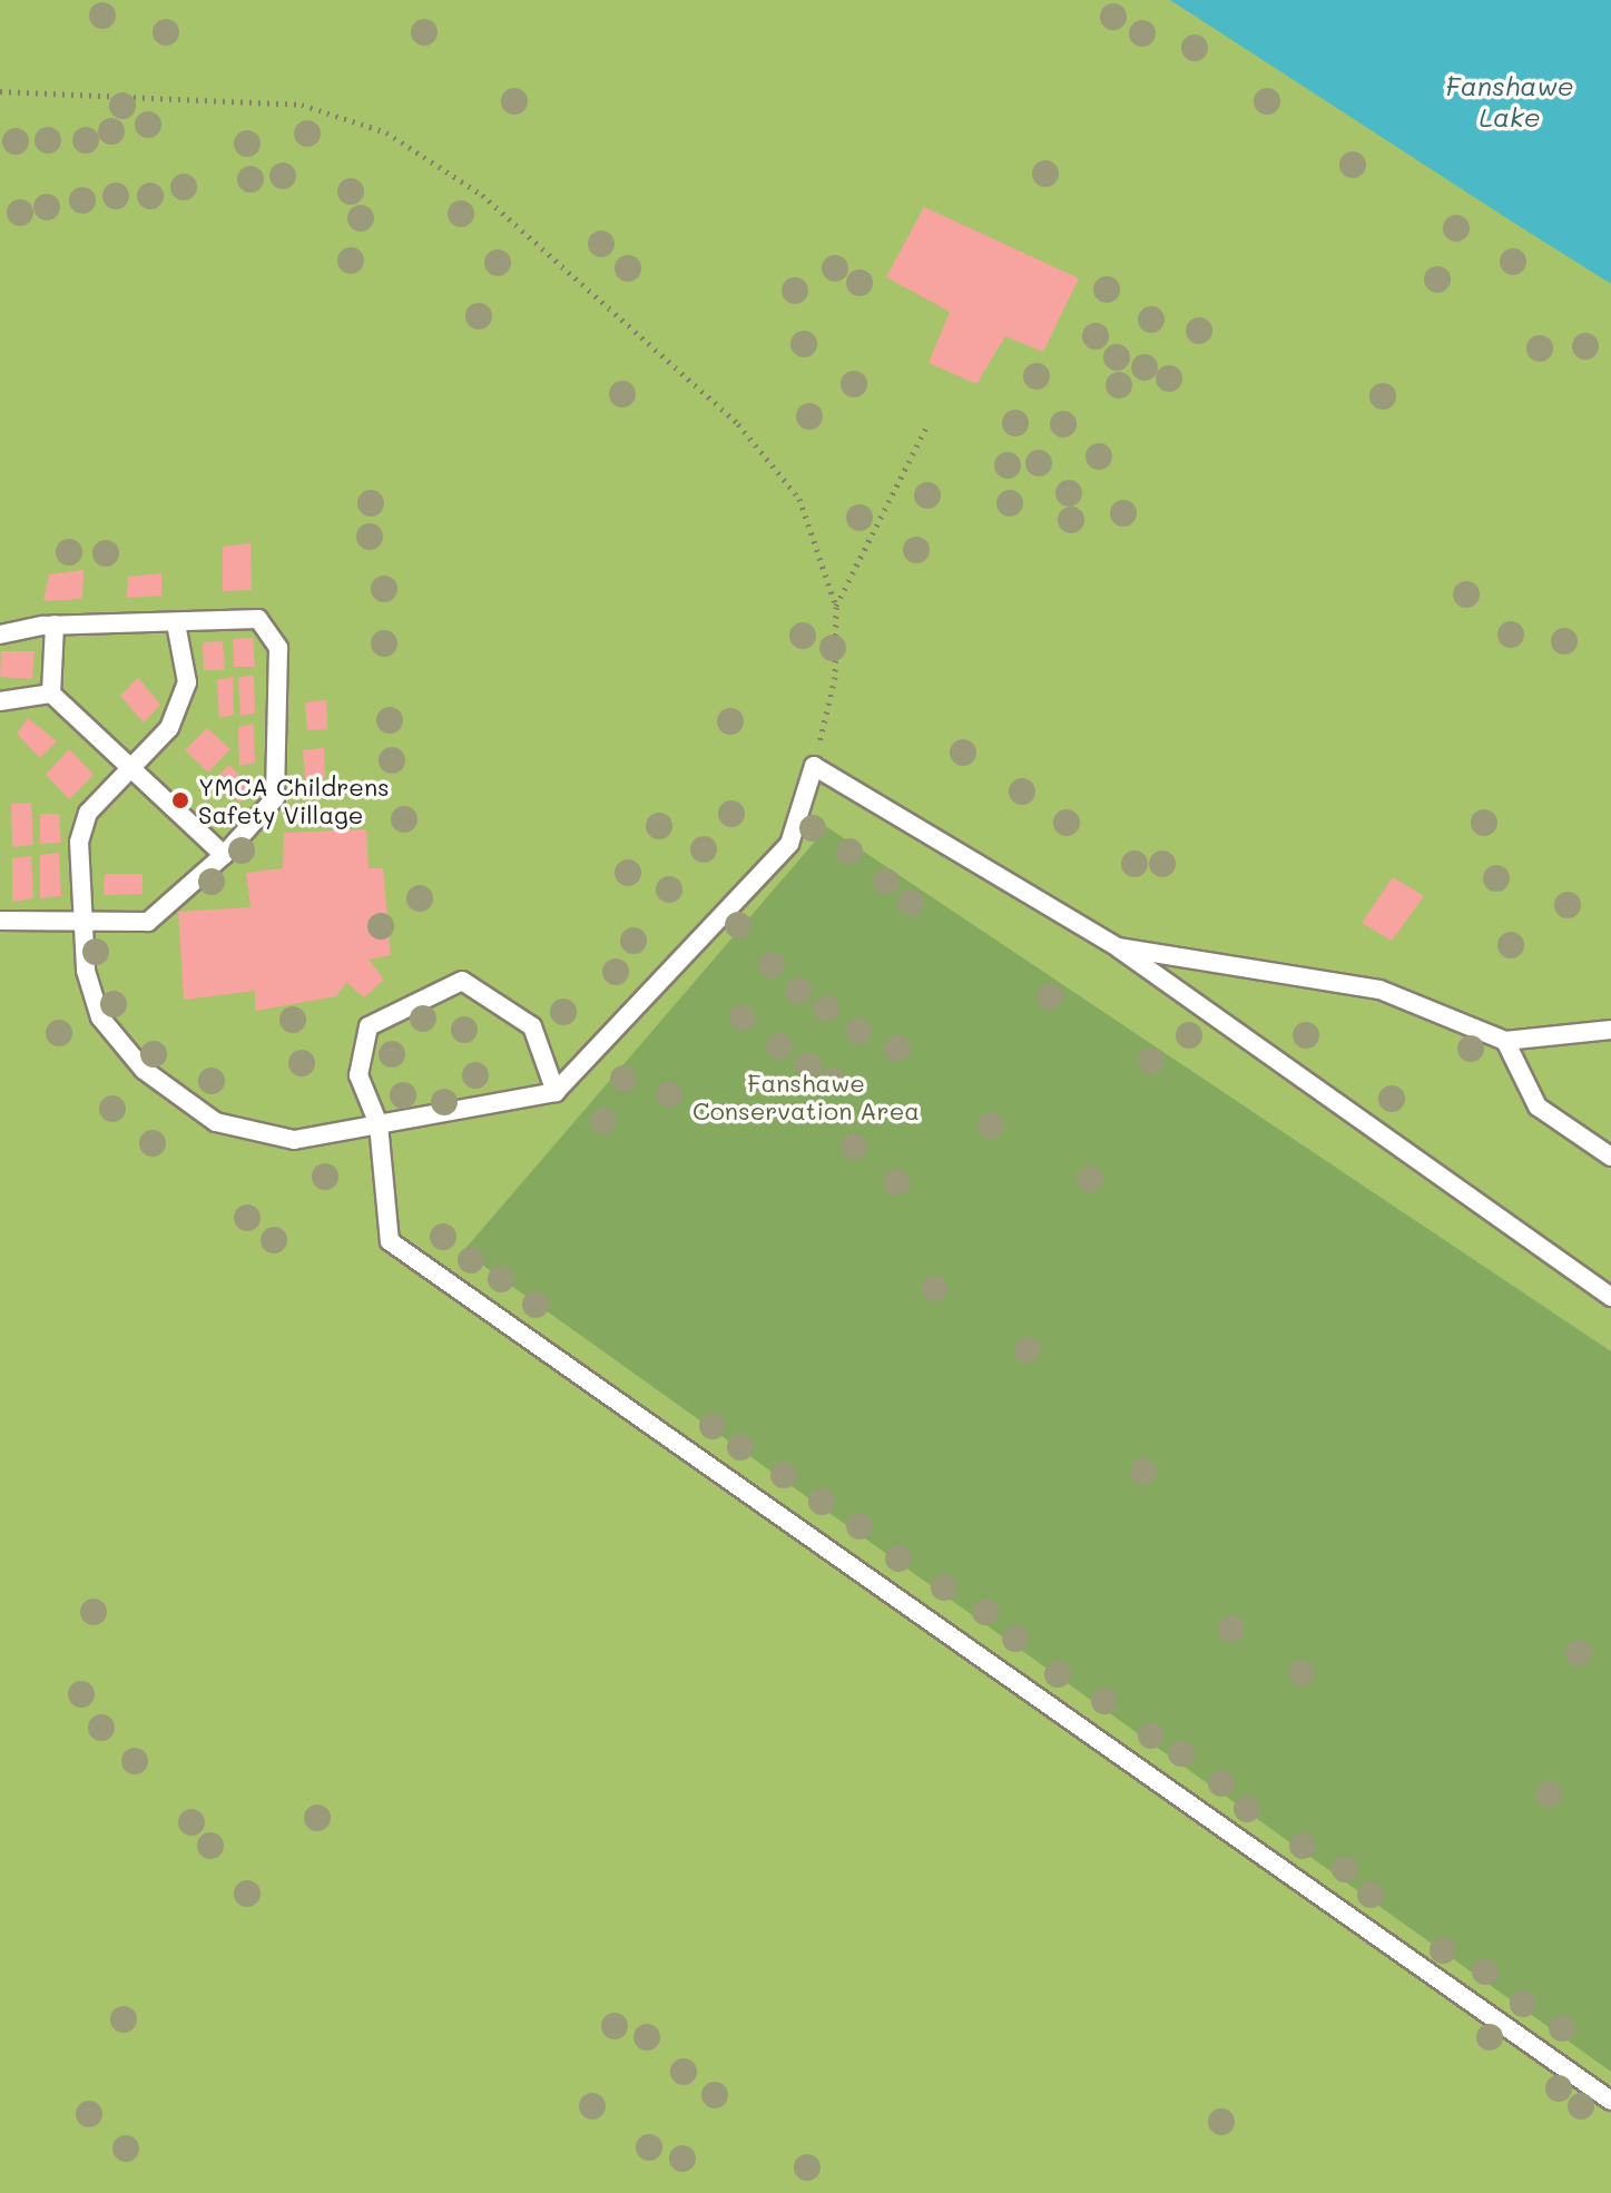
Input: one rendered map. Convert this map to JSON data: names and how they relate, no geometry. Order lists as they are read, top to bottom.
{
  "water": ["Fanshawe Lake"],
  "parks": ["Fanshawe Conservation Area"],
  "places": ["YMCA Childrens Safety Village"]
}
